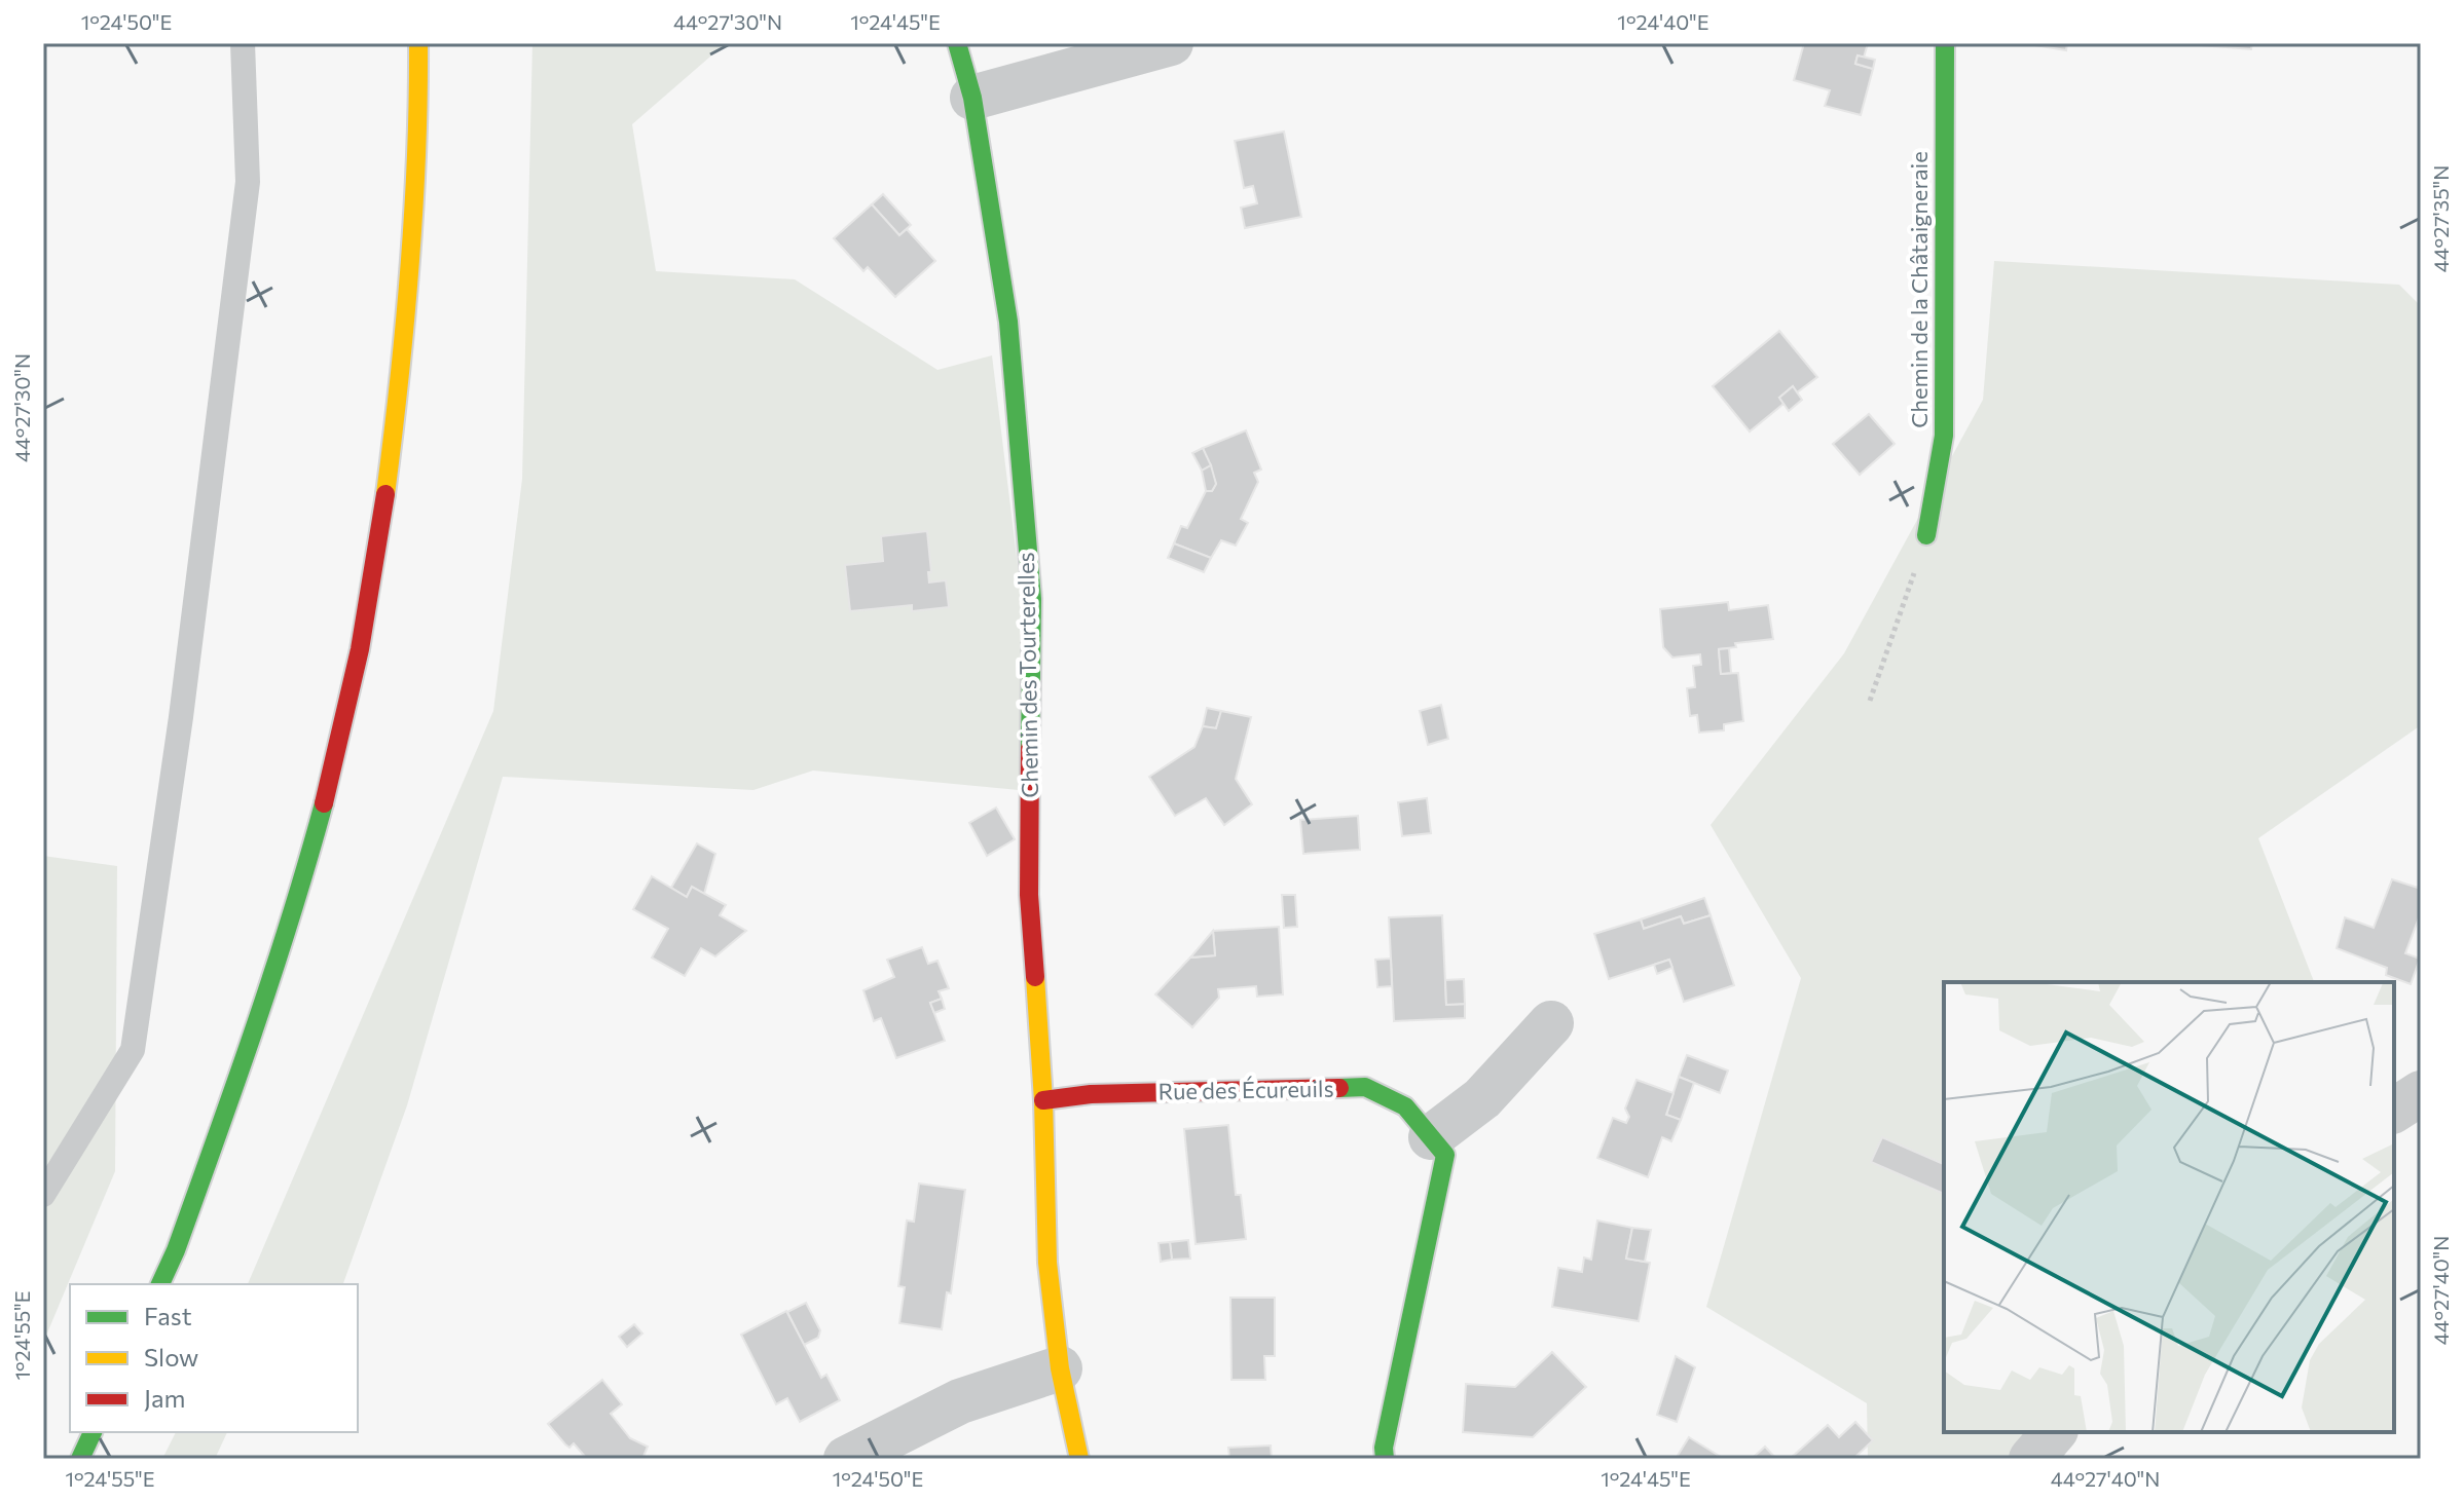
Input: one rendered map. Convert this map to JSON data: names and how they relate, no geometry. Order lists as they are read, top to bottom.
{
  "streets": {
    "street": ["Chemin de la Châtaigneraie", "Chemin des Tourterelles", "Rue des Écureuils"]
  },
  "crossings": [
    ["Chemin des Tourterelles", "Rue des Écureuils"]
  ],
  "legend": ["Fast", "Slow", "Jam"],
  "coordinates": [
    "1°24'50\"E",
    "44°27'30\"N",
    "1°24'45\"E",
    "1°24'40\"E",
    "44°27'35\"N",
    "44°27'40\"N",
    "1°24'55\"E"
  ]
}
